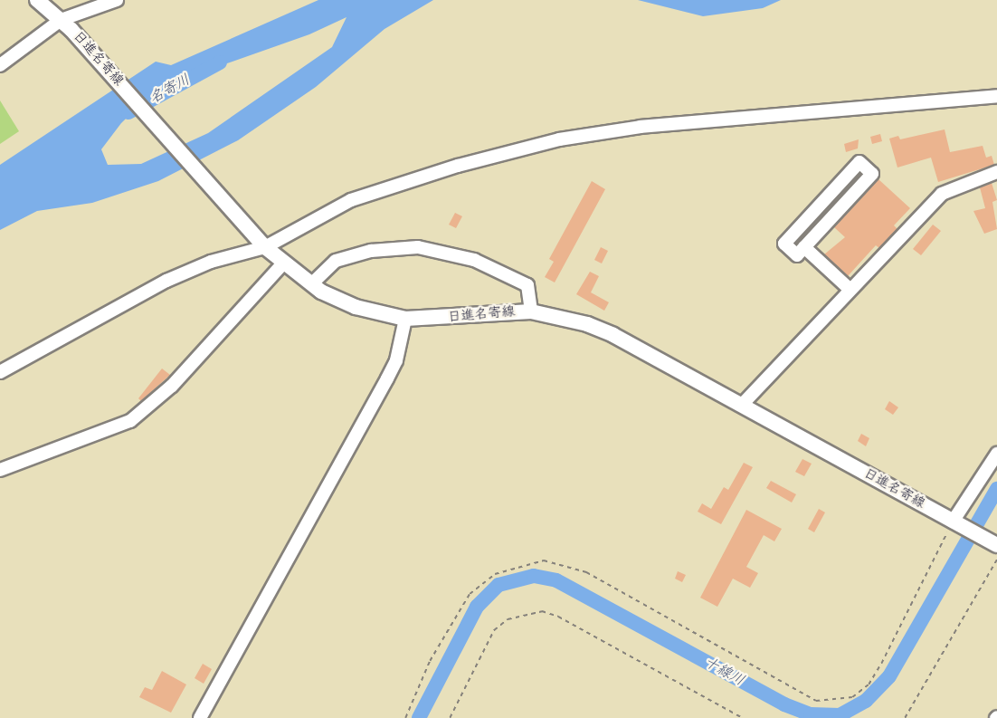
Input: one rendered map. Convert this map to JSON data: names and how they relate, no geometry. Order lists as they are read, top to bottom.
{
  "streets": {
    "main road": ["日進名寄線"]
  },
  "water": ["名寄川", "十線川"]
}
